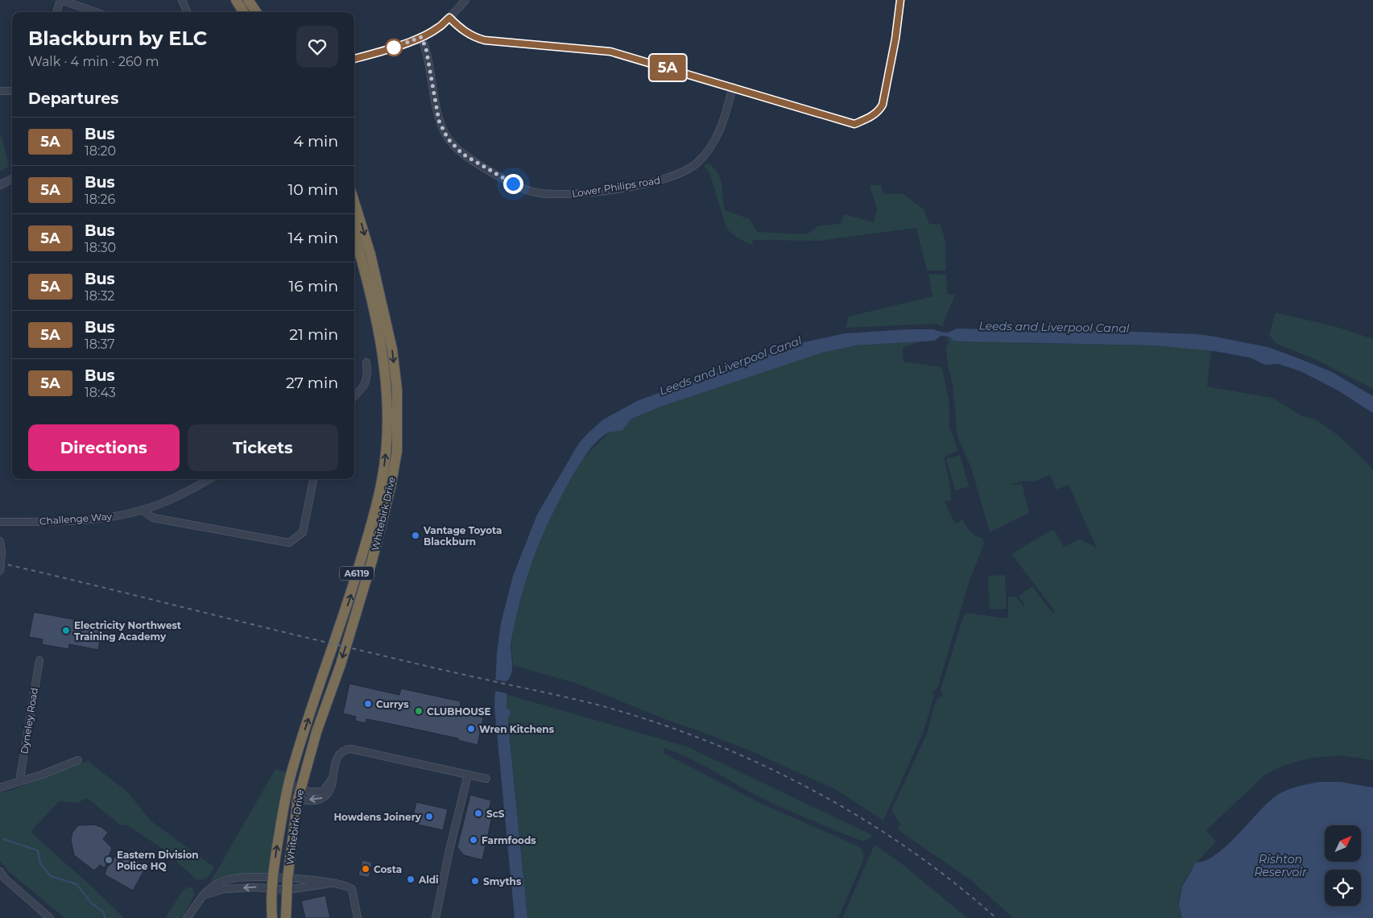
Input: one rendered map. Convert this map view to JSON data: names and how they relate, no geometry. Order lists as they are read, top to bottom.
{
  "streets": {
    "highway": ["Whitebirk Drive", "A6119"],
    "street": ["Lower Philips road", "Challenge Way", "Dyneley Road"]
  },
  "water": ["Leeds and Liverpool Canal", "Rishton Reservoir"],
  "places": [
    "Vantage Toyota Blackburn",
    "Electricity Northwest Training Academy",
    "Currys",
    "CLUBHOUSE",
    "Wren Kitchens",
    "ScS",
    "Howdens Joinery",
    "Farmfoods",
    "Eastern Division Police HQ",
    "Costa",
    "Aldi",
    "Smyths"
  ],
  "lines": ["bus line 5A"],
  "north": "top right",
  "page": {
    "on_map": "5A",
    "heading": [
      ["Blackburn by ELC", "Walk · 4 min · 260 m"],
      "Departures"
    ],
    "list": [
      {
        "mark": "5A",
        "name": "Bus",
        "note": "18:20",
        "value": "4 min"
      },
      {
        "mark": "5A",
        "name": "Bus",
        "note": "18:26",
        "value": "10 min"
      },
      {
        "mark": "5A",
        "name": "Bus",
        "note": "18:30",
        "value": "14 min"
      },
      {
        "mark": "5A",
        "name": "Bus",
        "note": "18:32",
        "value": "16 min"
      },
      {
        "mark": "5A",
        "name": "Bus",
        "note": "18:37",
        "value": "21 min"
      },
      {
        "mark": "5A",
        "name": "Bus",
        "note": "18:43",
        "value": "27 min"
      }
    ],
    "buttons": ["Directions", "Tickets"]
  }
}
